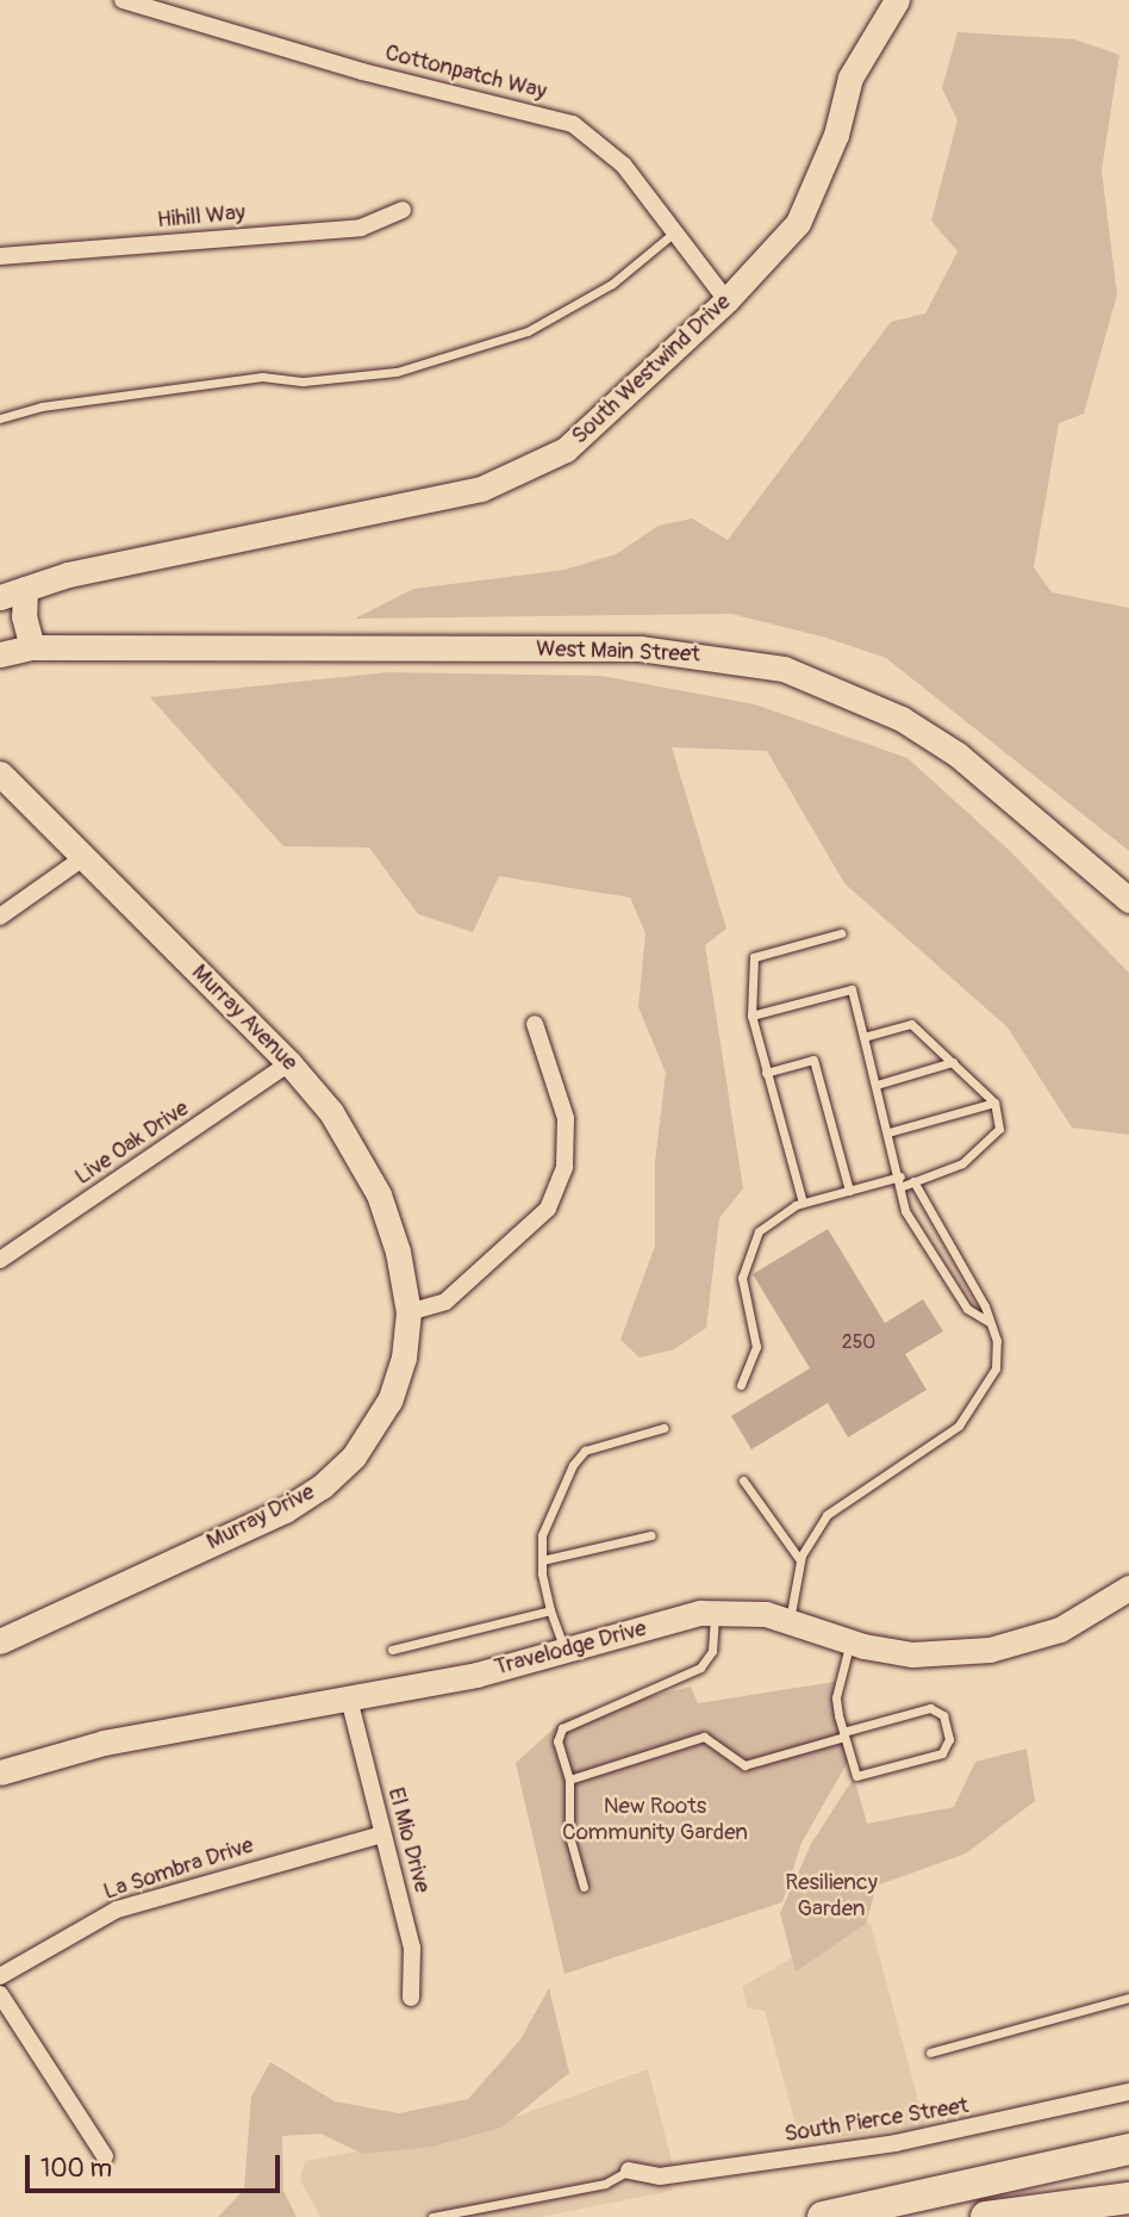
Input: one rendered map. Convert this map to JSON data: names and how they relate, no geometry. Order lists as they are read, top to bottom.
{
  "streets": {
    "street": [
      "Cottonpatch Way",
      "Hihill Way",
      "South Westwind Drive",
      "West Main Street",
      "Murray Avenue",
      "Live Oak Drive",
      "Murray Drive",
      "Travelodge Drive",
      "El Mio Drive",
      "La Sombra Drive",
      "South Pierce Street"
    ]
  },
  "crossings": [
    ["Cottonpatch Way", "South Westwind Drive"],
    ["Murray Avenue", "Live Oak Drive"],
    ["Murray Avenue", "Murray Drive"],
    ["Travelodge Drive", "El Mio Drive"],
    ["El Mio Drive", "La Sombra Drive"]
  ],
  "parks": ["New Roots Community Garden", "Resiliency Garden"],
  "house_numbers": ["250"],
  "scale_bar": "100 m"
}
